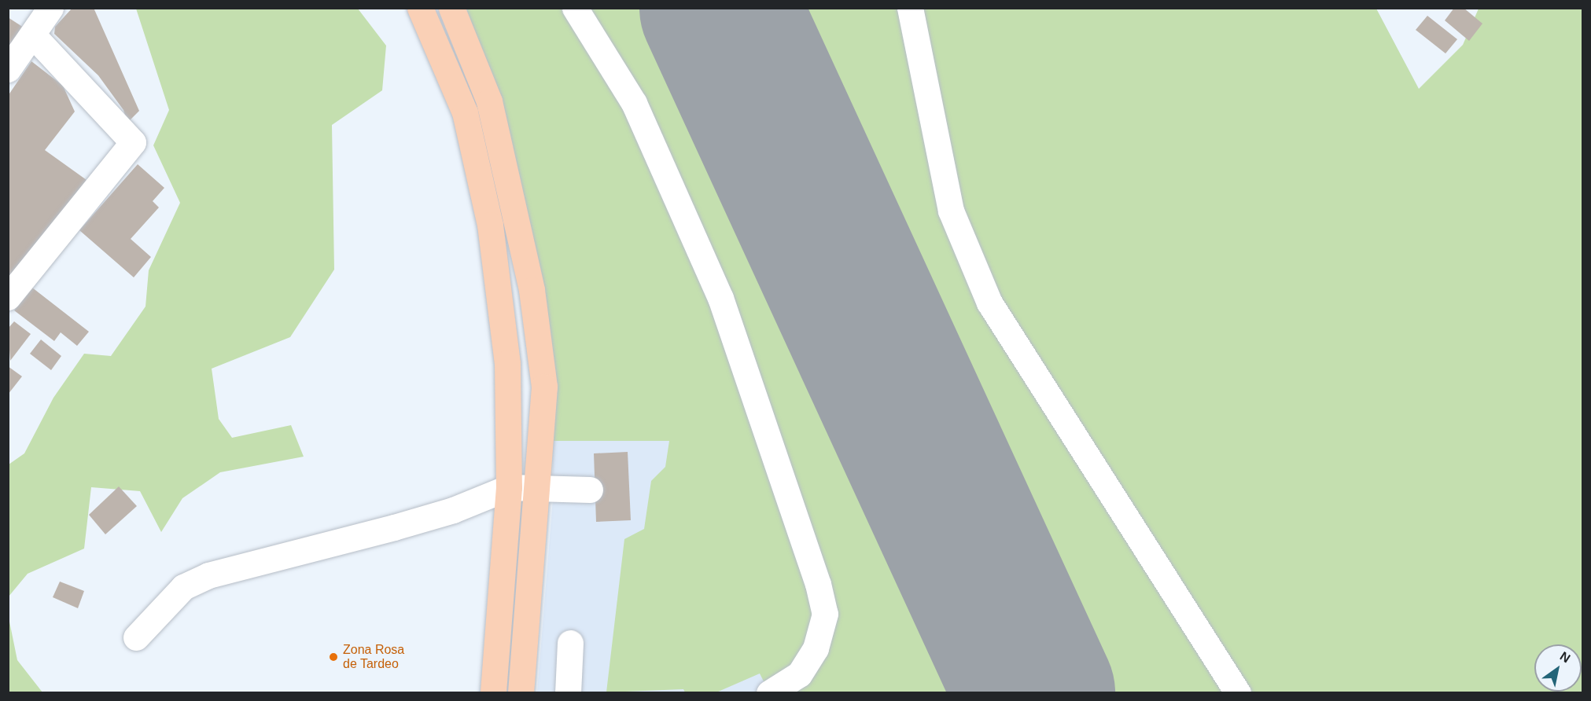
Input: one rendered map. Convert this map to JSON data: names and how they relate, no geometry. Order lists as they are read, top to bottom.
{
  "places": ["Zona Rosa de Tardeo"],
  "north": "top right"
}
